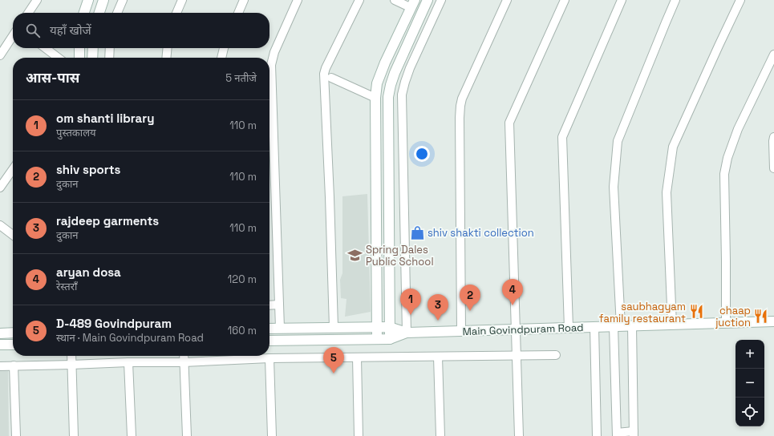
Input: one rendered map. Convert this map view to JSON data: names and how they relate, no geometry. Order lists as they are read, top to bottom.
{
  "streets": {
    "street": ["Main Govindpuram Road"]
  },
  "places": {
    "shop": ["shiv shakti collection"],
    "school or university": ["Spring Dales Public School"],
    "restaurant": ["saubhagyam family restaurant", "chaap juction"]
  },
  "page": {
    "search": "यहाँ खोजें",
    "heading": ["आस-पास", "5 नतीजे"],
    "list": [
      {
        "mark": "1",
        "name": "om shanti library",
        "note": "पुस्तकालय",
        "value": "110 m"
      },
      {
        "mark": "2",
        "name": "shiv sports",
        "note": "दुकान",
        "value": "110 m"
      },
      {
        "mark": "3",
        "name": "rajdeep garments",
        "note": "दुकान",
        "value": "110 m"
      },
      {
        "mark": "4",
        "name": "aryan dosa",
        "note": "रेस्तराँ",
        "value": "120 m"
      },
      {
        "mark": "5",
        "name": "D-489 Govindpuram",
        "note": "स्थान · Main Govindpuram Road",
        "value": "160 m"
      }
    ],
    "pins": [
      "4",
      "2",
      "1",
      "3",
      "5"
    ],
    "map_buttons": ["+", "−"]
  }
}
